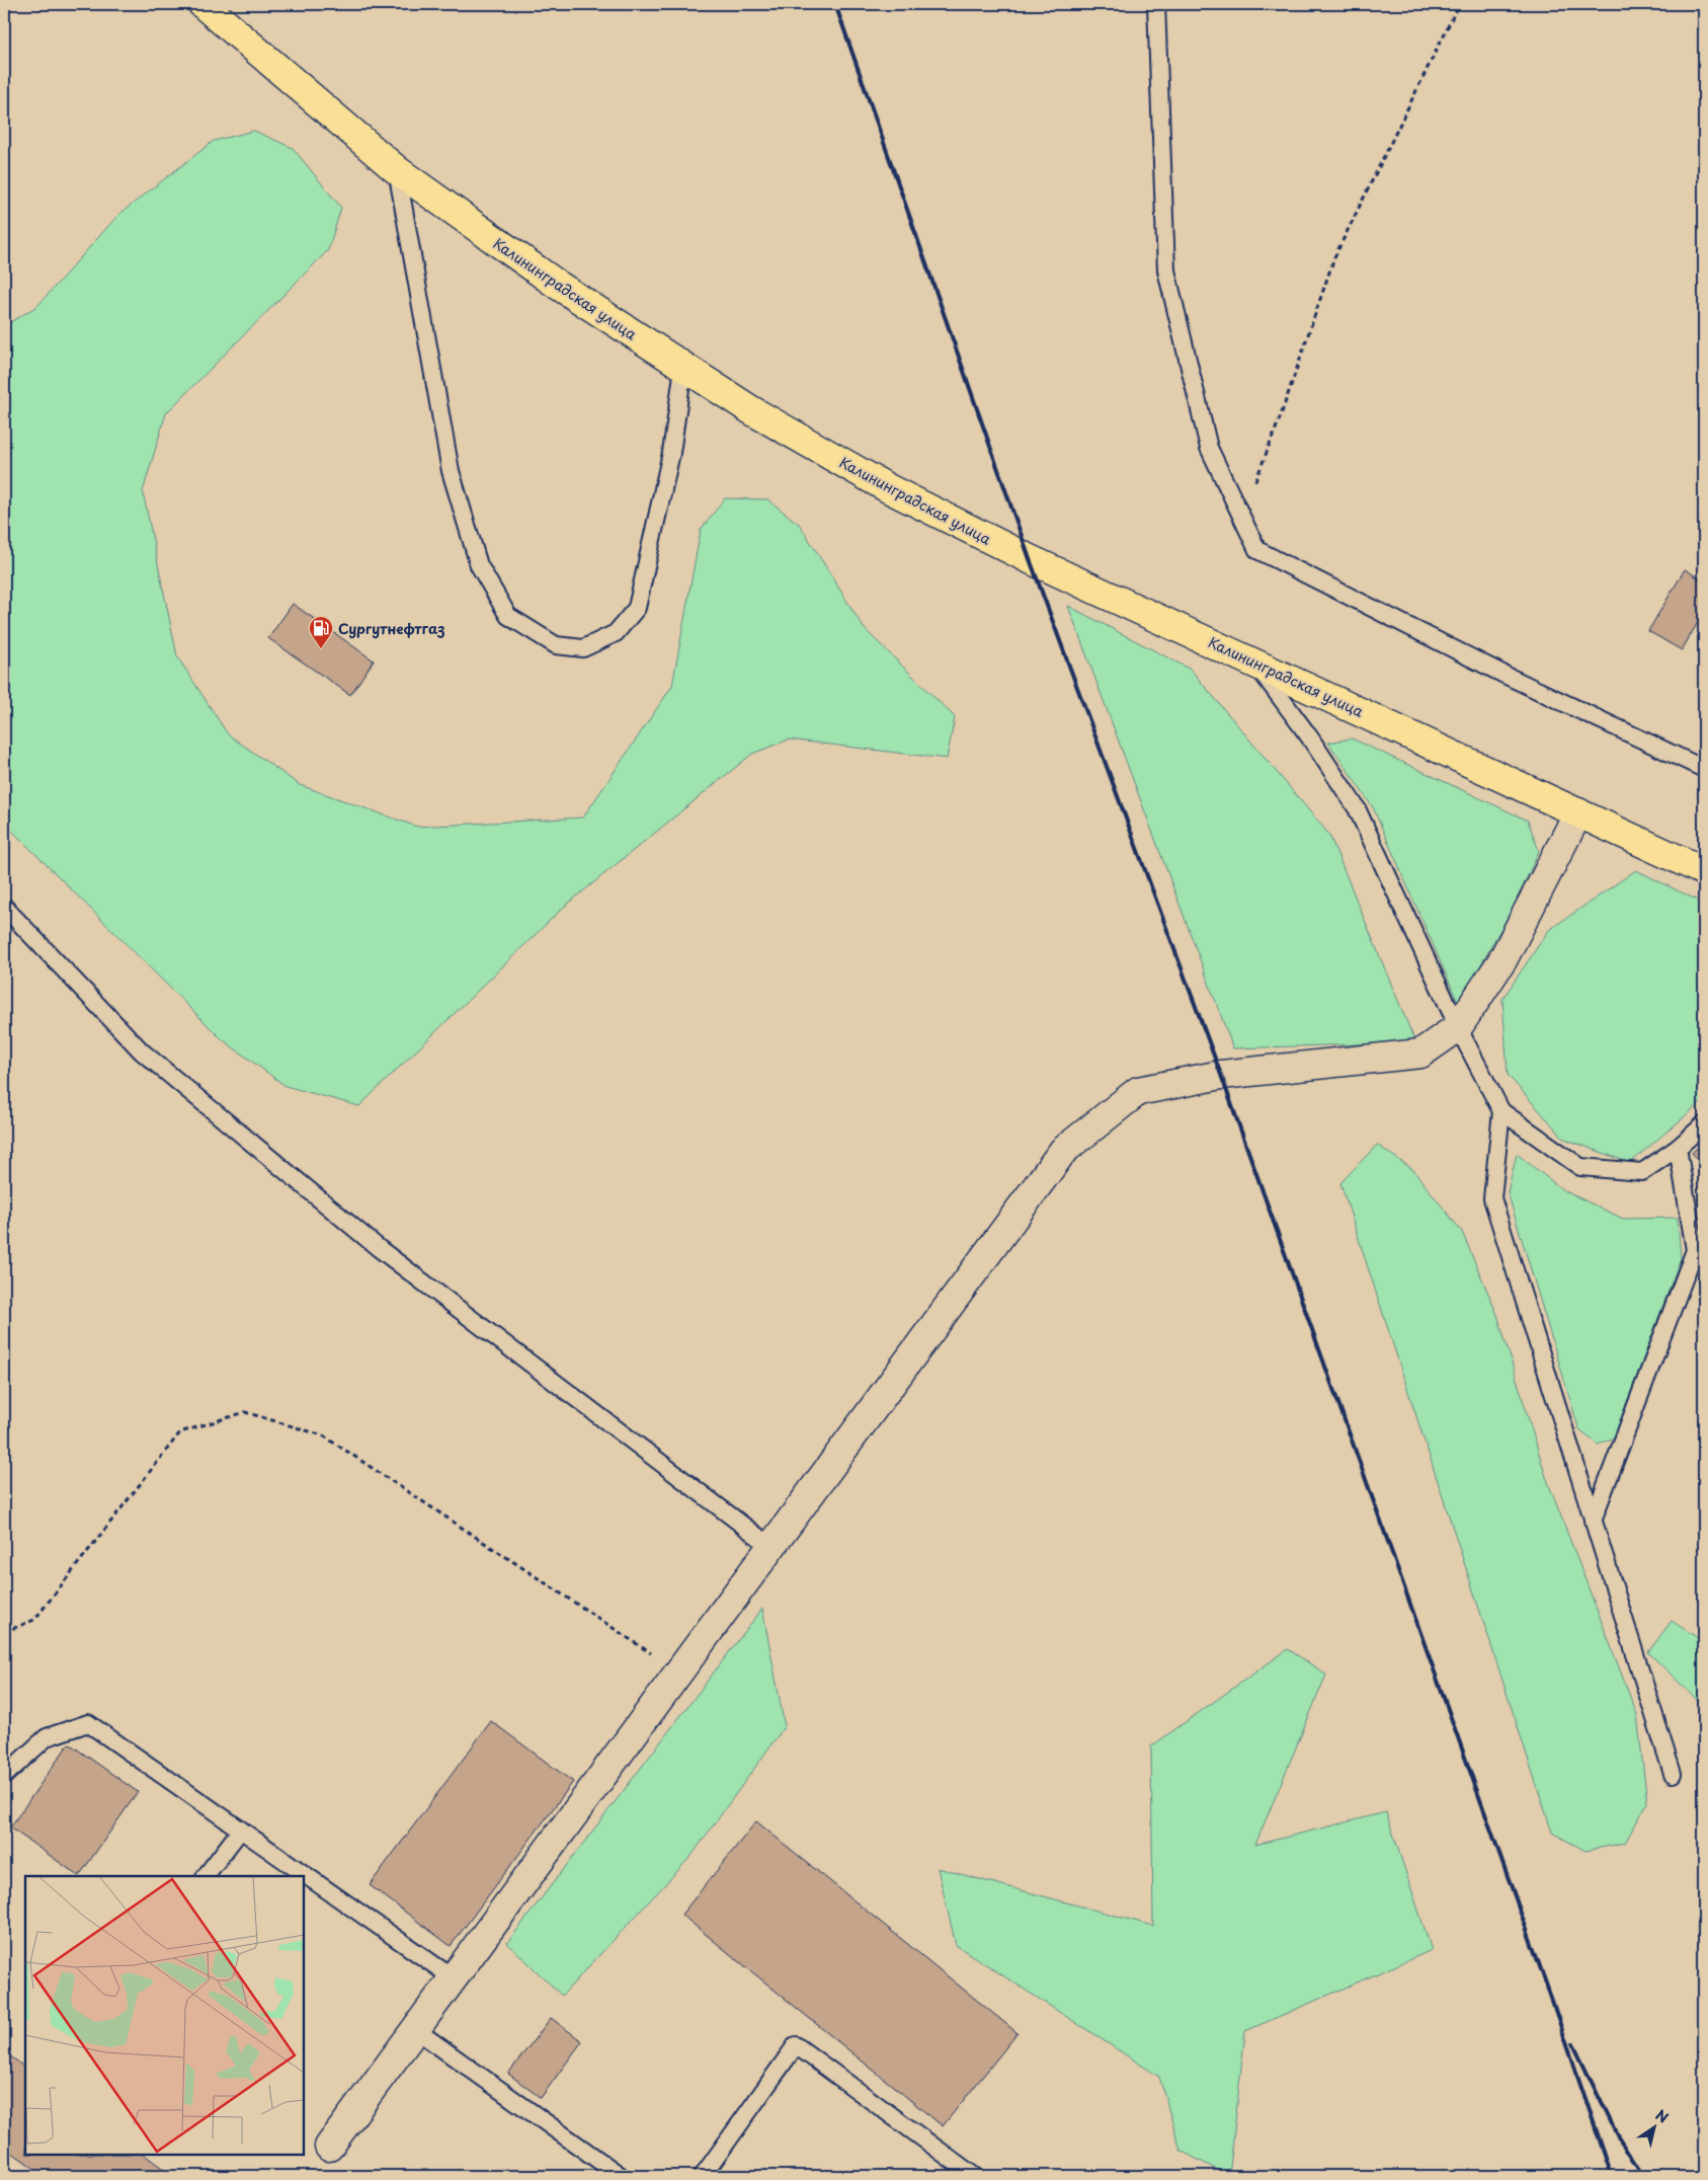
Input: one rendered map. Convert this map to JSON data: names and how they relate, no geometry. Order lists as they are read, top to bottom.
{
  "streets": {
    "highway": ["Калининградская улица"]
  },
  "places": {
    "fuel station": ["Сургутнефтгаз"]
  },
  "north": "top right"
}
